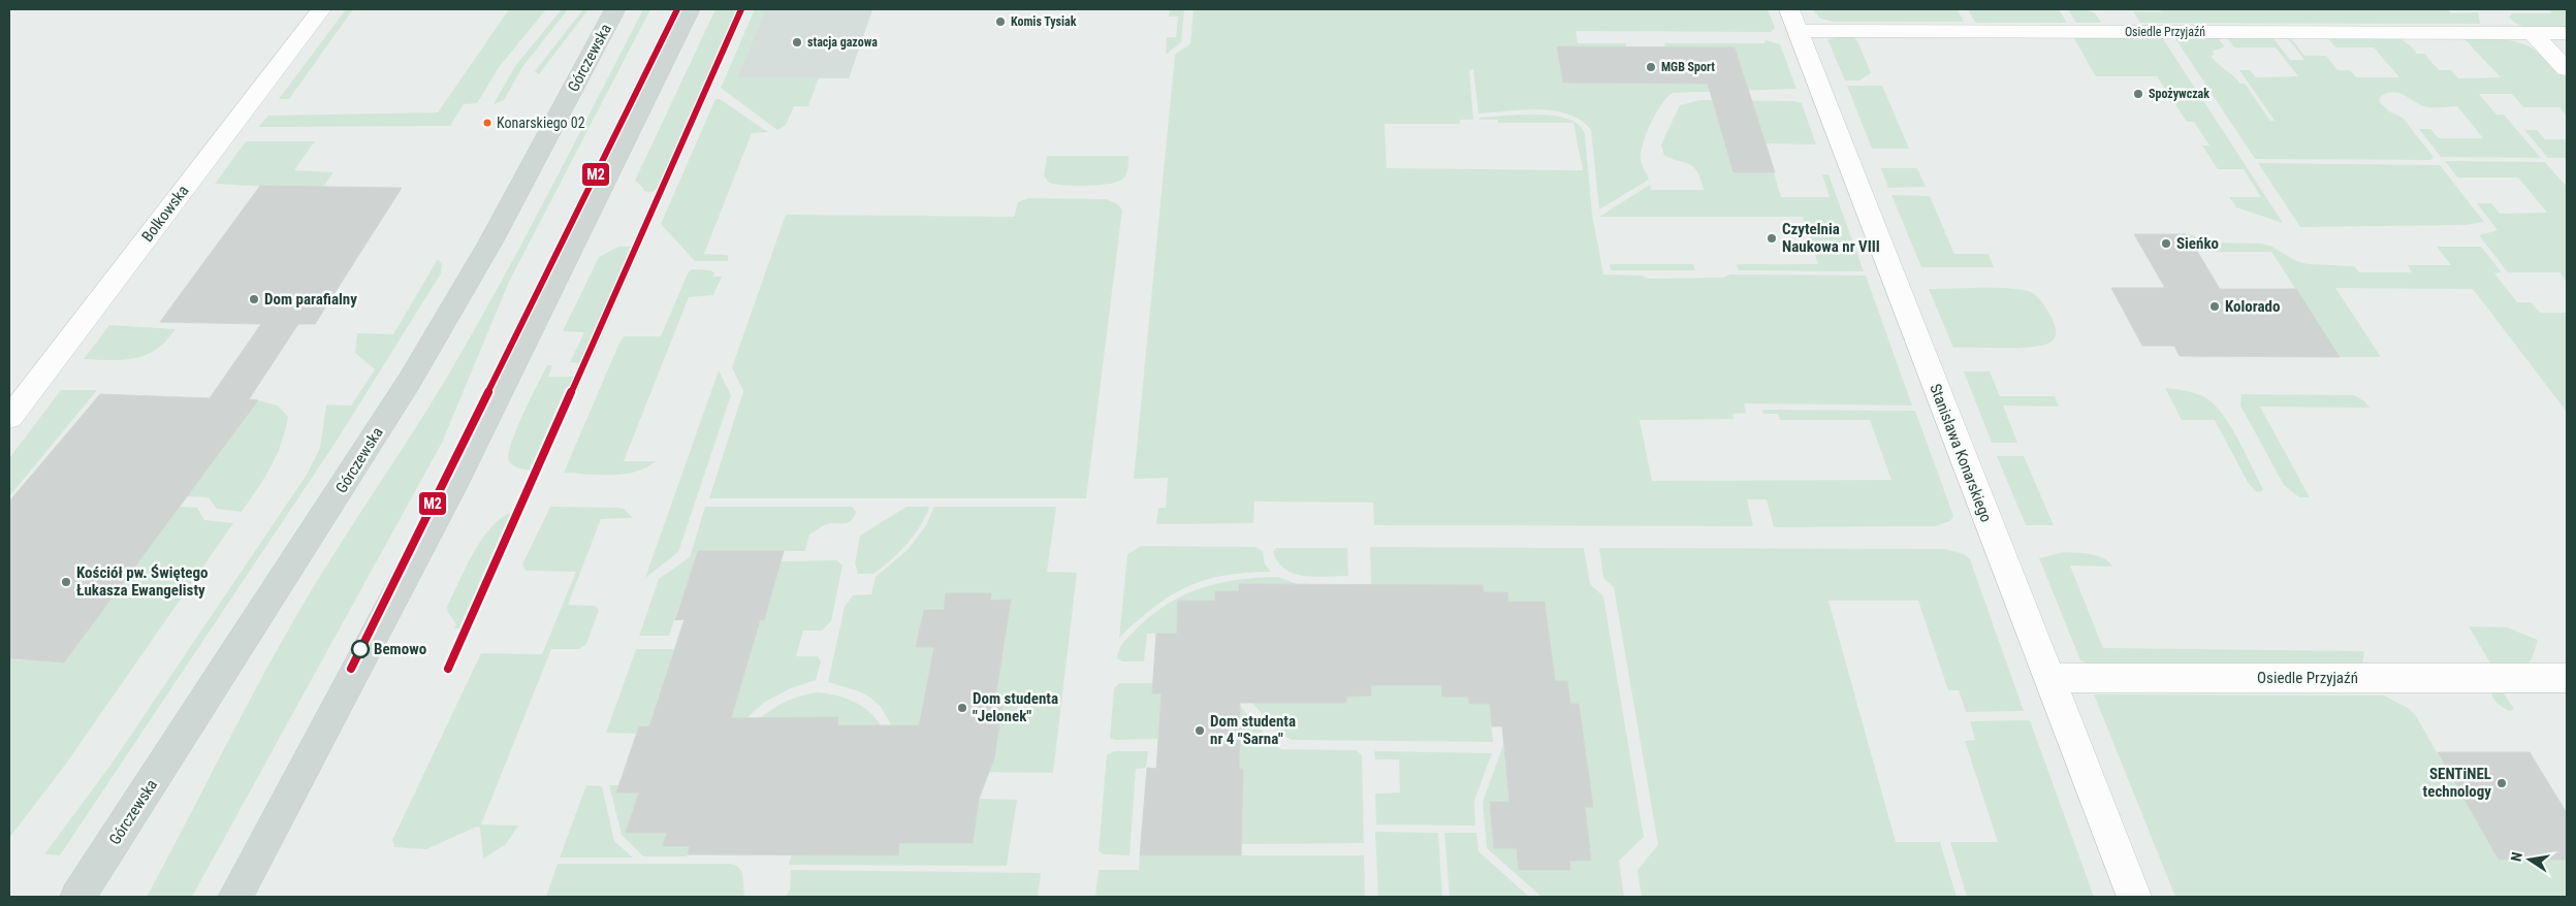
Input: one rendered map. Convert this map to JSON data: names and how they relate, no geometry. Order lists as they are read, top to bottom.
{
  "streets": {
    "main road": ["Górczewska"],
    "street": ["Osiedle Przyjaźń", "Bolkowska", "Stanisława Konarskiego"]
  },
  "crossings": [
    ["Osiedle Przyjaźń", "Stanisława Konarskiego"]
  ],
  "places": [
    "Komis Tysiak",
    "stacja gazowa",
    "MGB Sport",
    "Spożywczak",
    "Konarskiego 02",
    "Czytelnia Naukowa nr VIII",
    "Sieńko",
    "Dom parafialny",
    "Kolorado",
    "Kościół pw. Świętego Łukasza Ewangelisty",
    "Bemowo",
    "Dom studenta \"Jelonek\"",
    "Dom studenta nr 4 \"Sarna\"",
    "SENTiNEL technology"
  ],
  "lines": ["transit line M2"],
  "north": "left"
}
